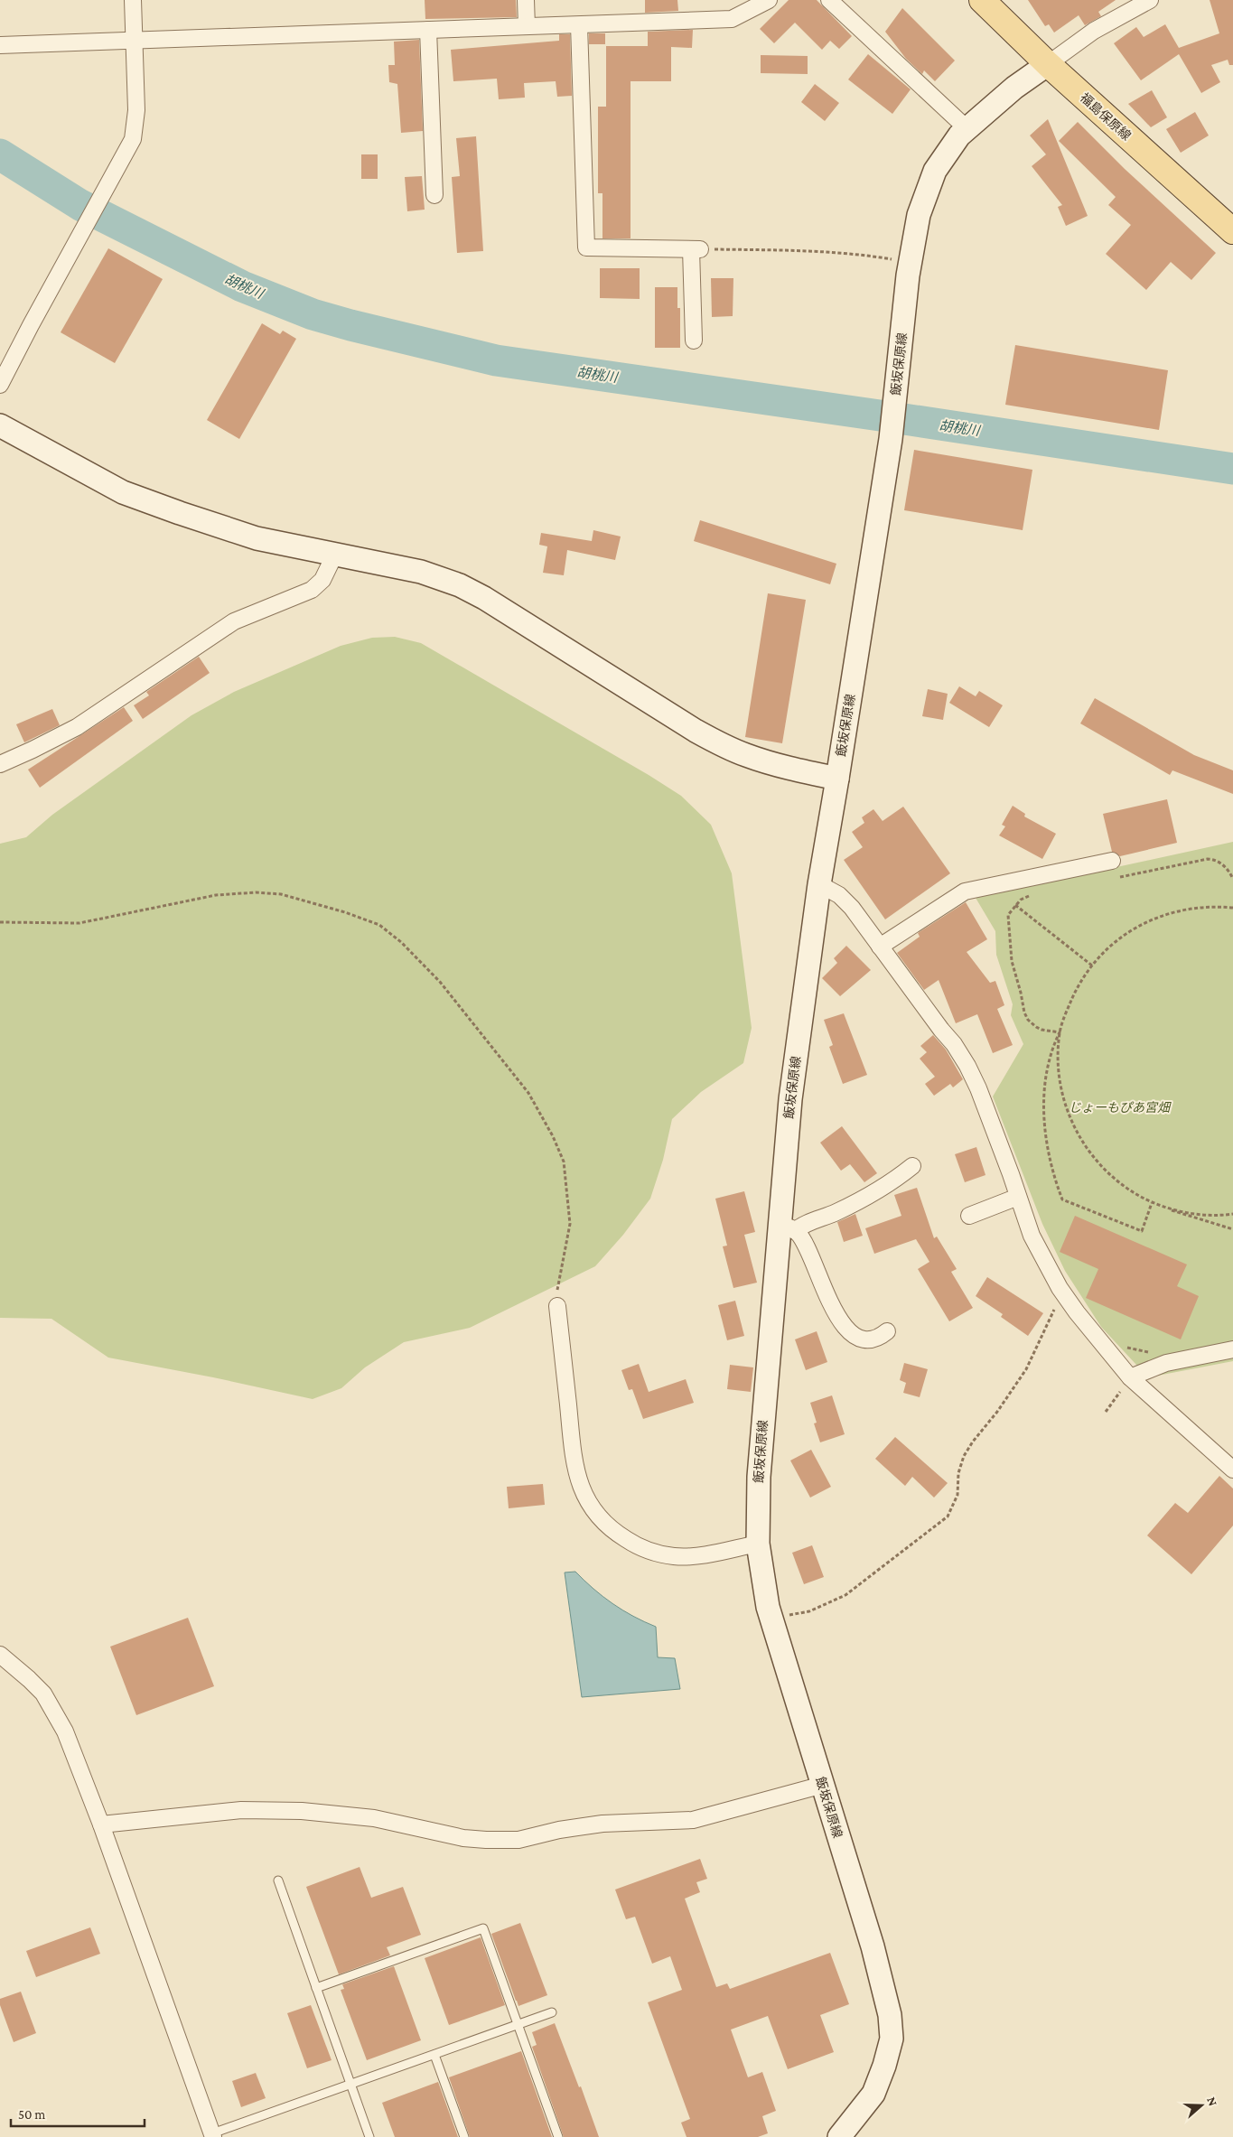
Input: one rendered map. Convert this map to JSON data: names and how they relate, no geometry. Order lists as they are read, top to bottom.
{
  "streets": {
    "main road": ["福島保原線", "飯坂保原線"]
  },
  "crossings": [
    ["福島保原線", "飯坂保原線"]
  ],
  "water": ["胡桃川"],
  "parks": ["じょーもぴあ宮畑"],
  "scale_bar": "50 m",
  "north": "right"
}
